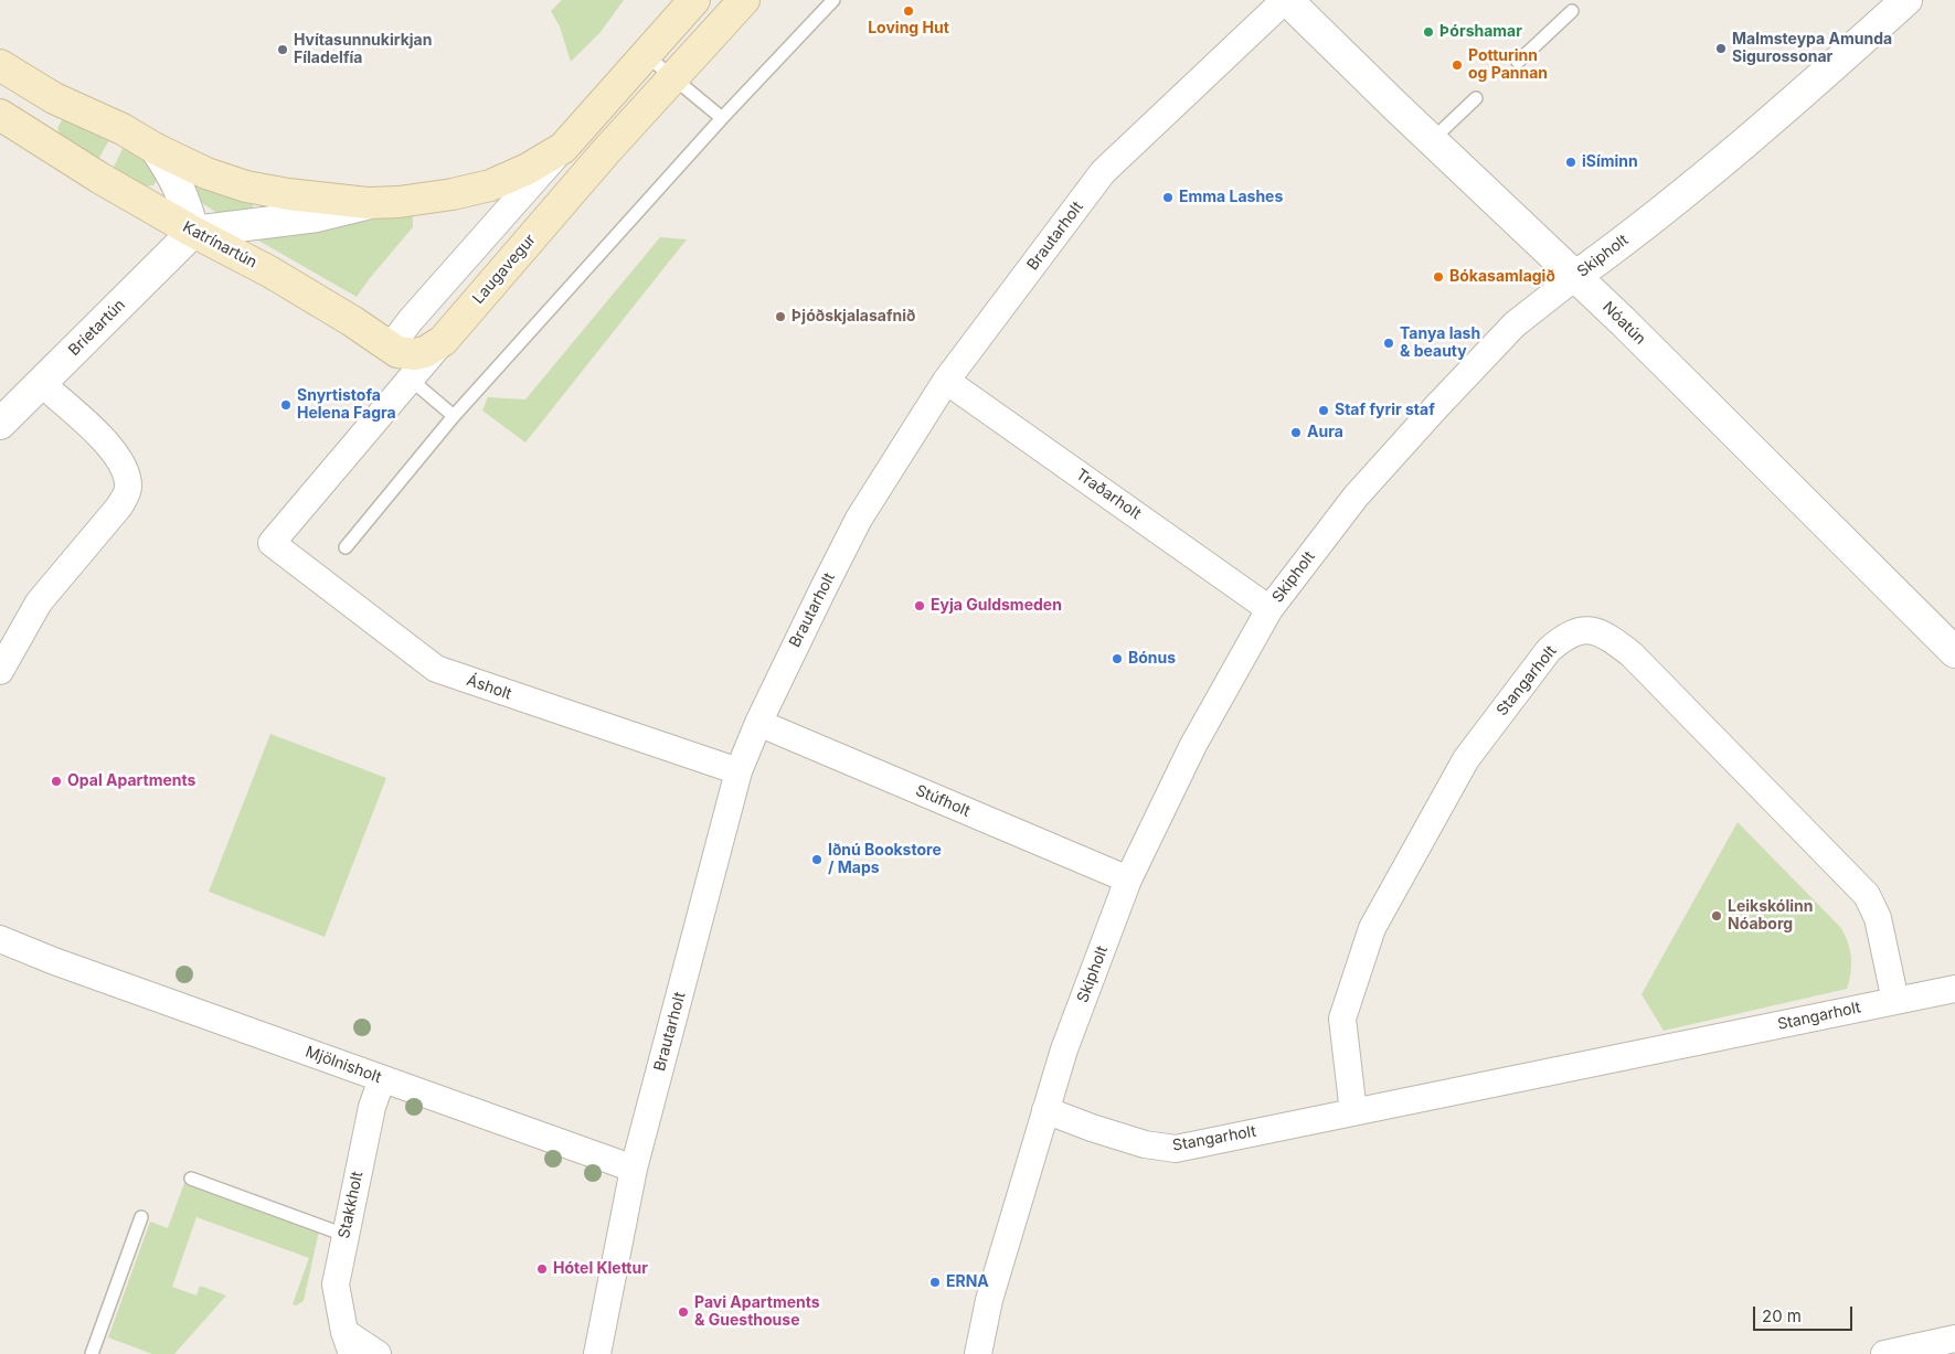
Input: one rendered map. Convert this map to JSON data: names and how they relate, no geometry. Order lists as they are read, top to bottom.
{
  "streets": {
    "main road": ["Katrínartún", "Laugavegur"],
    "street": [
      "Brautarholt",
      "Skipholt",
      "Nóatún",
      "Bríetartún",
      "Traðarholt",
      "Stangarholt",
      "Ásholt",
      "Stúfholt",
      "Mjölnisholt",
      "Stakkholt"
    ]
  },
  "crossings": [
    ["Brautarholt", "Nóatún"],
    ["Brautarholt", "Traðarholt"],
    ["Brautarholt", "Ásholt"],
    ["Brautarholt", "Stúfholt"],
    ["Brautarholt", "Mjölnisholt"],
    ["Katrínartún", "Laugavegur"],
    ["Katrínartún", "Bríetartún"],
    ["Skipholt", "Nóatún"],
    ["Skipholt", "Traðarholt"],
    ["Skipholt", "Stangarholt"],
    ["Skipholt", "Stúfholt"],
    ["Laugavegur", "Ásholt"],
    ["Mjölnisholt", "Stakkholt"]
  ],
  "places": [
    "Loving Hut",
    "Þórshamar",
    "Malmsteypa Amunda Sigurossonar",
    "Hvítasunnukirkjan Fíladelfía",
    "Potturinn og Pannan",
    "iSíminn",
    "Emma Lashes",
    "Bókasamlagið",
    "Þjóðskjalasafnið",
    "Tanya lash & beauty",
    "Snyrtistofa Helena Fagra",
    "Staf fyrir staf",
    "Aura",
    "Eyja Guldsmeden",
    "Bónus",
    "Opal Apartments",
    "Iðnú Bookstore / Maps",
    "Leikskólinn Nóaborg",
    "Hótel Klettur",
    "ERNA",
    "Pavi Apartments & Guesthouse"
  ],
  "scale_bar": "20 m"
}
